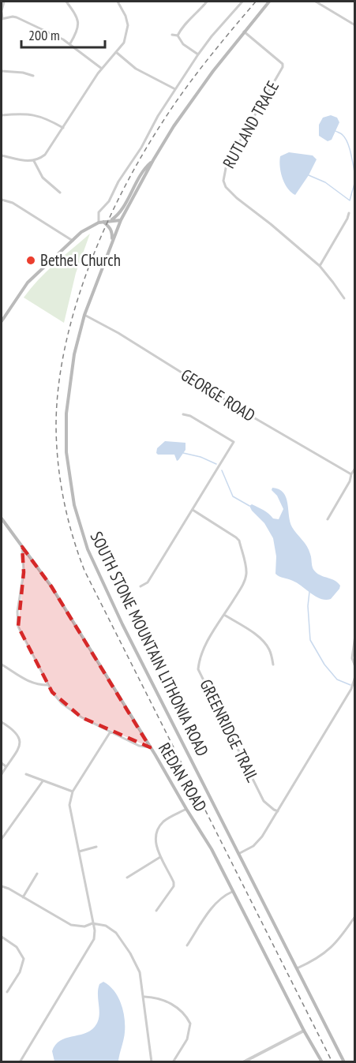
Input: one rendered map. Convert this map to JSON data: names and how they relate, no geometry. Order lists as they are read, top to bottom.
{
  "streets": {
    "main road": ["SOUTH STONE MOUNTAIN LITHONIA ROAD", "REDAN ROAD"],
    "street": ["RUTLAND TRACE", "GEORGE ROAD", "GREENRIDGE TRAIL"]
  },
  "crossings": [
    ["RUTLAND TRACE", "SOUTH STONE MOUNTAIN LITHONIA ROAD"],
    ["GEORGE ROAD", "SOUTH STONE MOUNTAIN LITHONIA ROAD"]
  ],
  "places": ["Bethel Church"],
  "scale_bar": "200 m"
}
